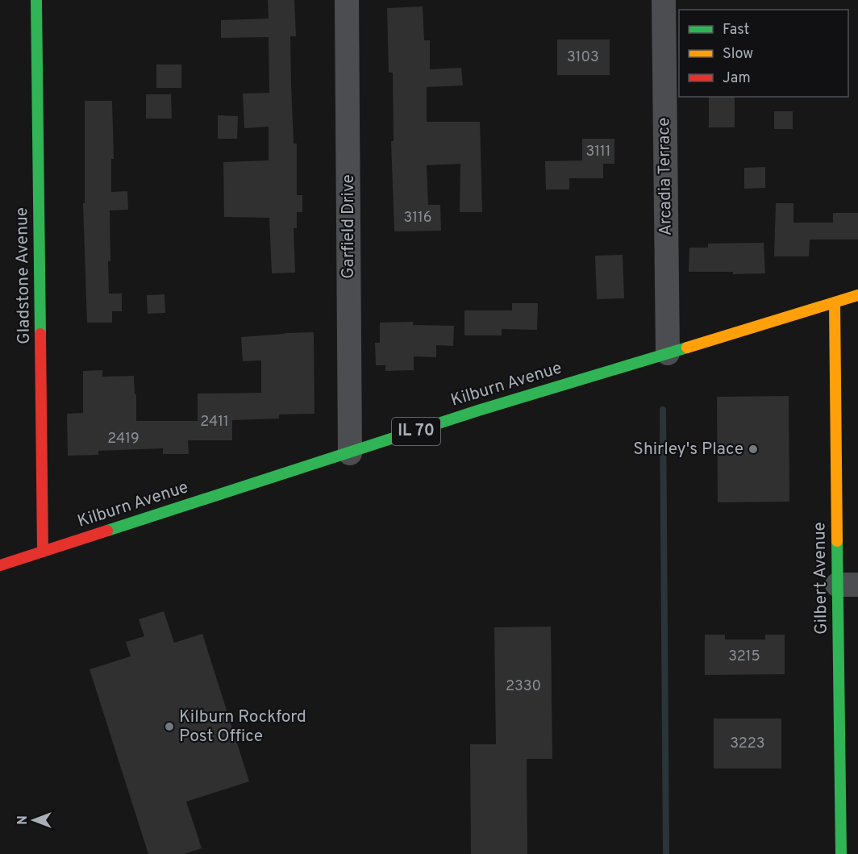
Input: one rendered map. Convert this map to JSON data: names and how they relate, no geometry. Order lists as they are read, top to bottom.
{
  "streets": {
    "street": [
      "Arcadia Terrace",
      "Garfield Drive",
      "Gladstone Avenue",
      "Kilburn Avenue",
      "IL 70",
      "Gilbert Avenue"
    ]
  },
  "crossings": [
    ["Arcadia Terrace", "Kilburn Avenue"],
    ["Garfield Drive", "Kilburn Avenue"],
    ["Gladstone Avenue", "Kilburn Avenue"],
    ["Kilburn Avenue", "Gilbert Avenue"]
  ],
  "places": ["Shirley's Place", "Kilburn Rockford Post Office"],
  "house_numbers": [
    "3103",
    "3111",
    "3116",
    "2411",
    "2419",
    "3215",
    "2330",
    "3223"
  ],
  "legend": ["Fast", "Slow", "Jam"],
  "north": "left"
}
